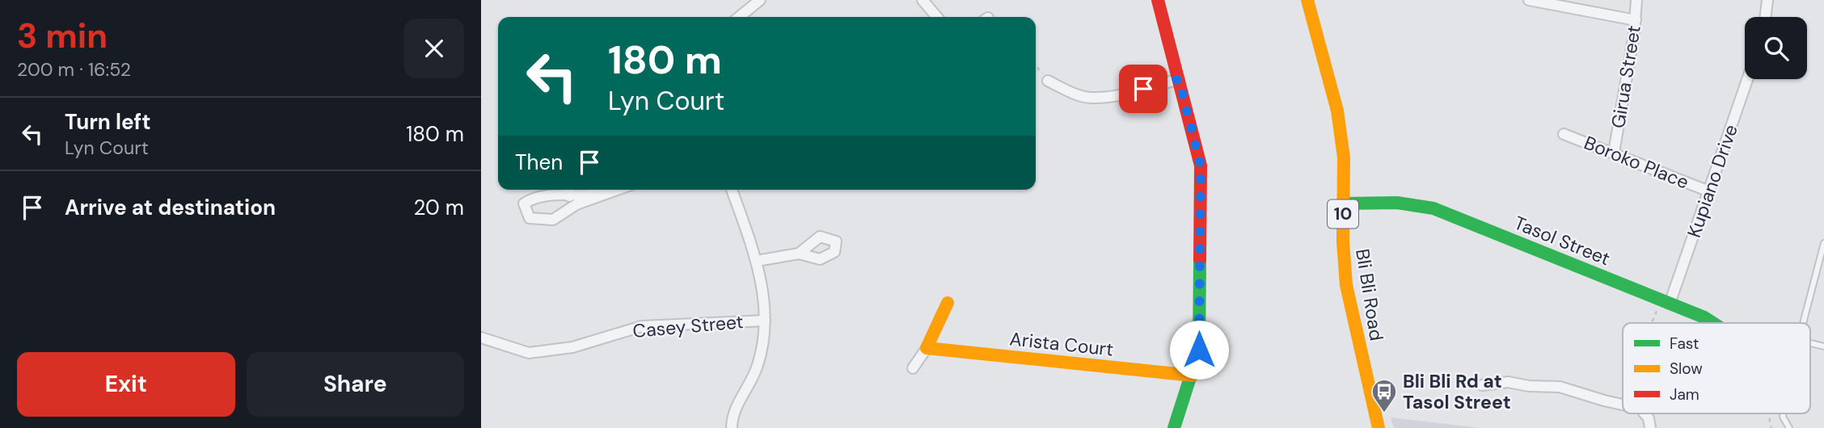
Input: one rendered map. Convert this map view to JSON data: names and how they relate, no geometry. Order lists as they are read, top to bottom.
{
  "streets": {
    "street": [
      "Girua Street",
      "Boroko Place",
      "Kupiano Drive",
      "10",
      "Tasol Street",
      "Bli Bli Road",
      "Casey Street",
      "Arista Court"
    ]
  },
  "crossings": [
    ["Girua Street", "Boroko Place"],
    ["Boroko Place", "Kupiano Drive"],
    ["Kupiano Drive", "Tasol Street"],
    ["Tasol Street", "Bli Bli Road"]
  ],
  "places": {
    "bus stop": ["Bli Bli Rd at Tasol Street"]
  },
  "legend": ["Fast", "Slow", "Jam"],
  "page": {
    "heading": ["3 min", "200 m · 16:52"],
    "turn": ["180 m", "Lyn Court"],
    "list": [
      {
        "name": "Turn left",
        "note": "Lyn Court",
        "value": "180 m"
      },
      {
        "name": "Arrive at destination",
        "value": "20 m"
      }
    ],
    "then": "Then",
    "buttons": ["Exit", "Share"]
  }
}
